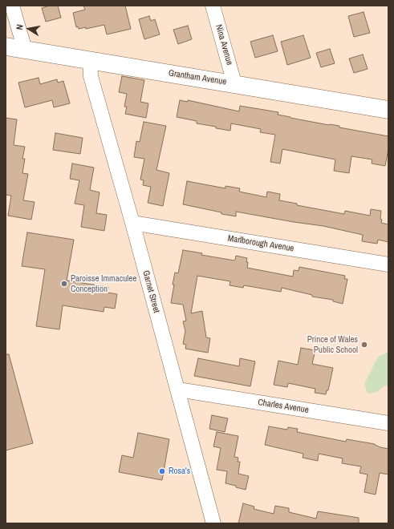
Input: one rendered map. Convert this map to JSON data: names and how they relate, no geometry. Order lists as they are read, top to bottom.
{
  "streets": {
    "street": [
      "Nina Avenue",
      "Grantham Avenue",
      "Marlborough Avenue",
      "Garnet Street",
      "Charles Avenue"
    ]
  },
  "crossings": [
    ["Nina Avenue", "Grantham Avenue"],
    ["Grantham Avenue", "Garnet Street"],
    ["Marlborough Avenue", "Garnet Street"],
    ["Garnet Street", "Charles Avenue"]
  ],
  "places": ["Paroisse Immaculee Conception", "Prince of Wales Public School", "Rosa's"],
  "north": "left"
}
